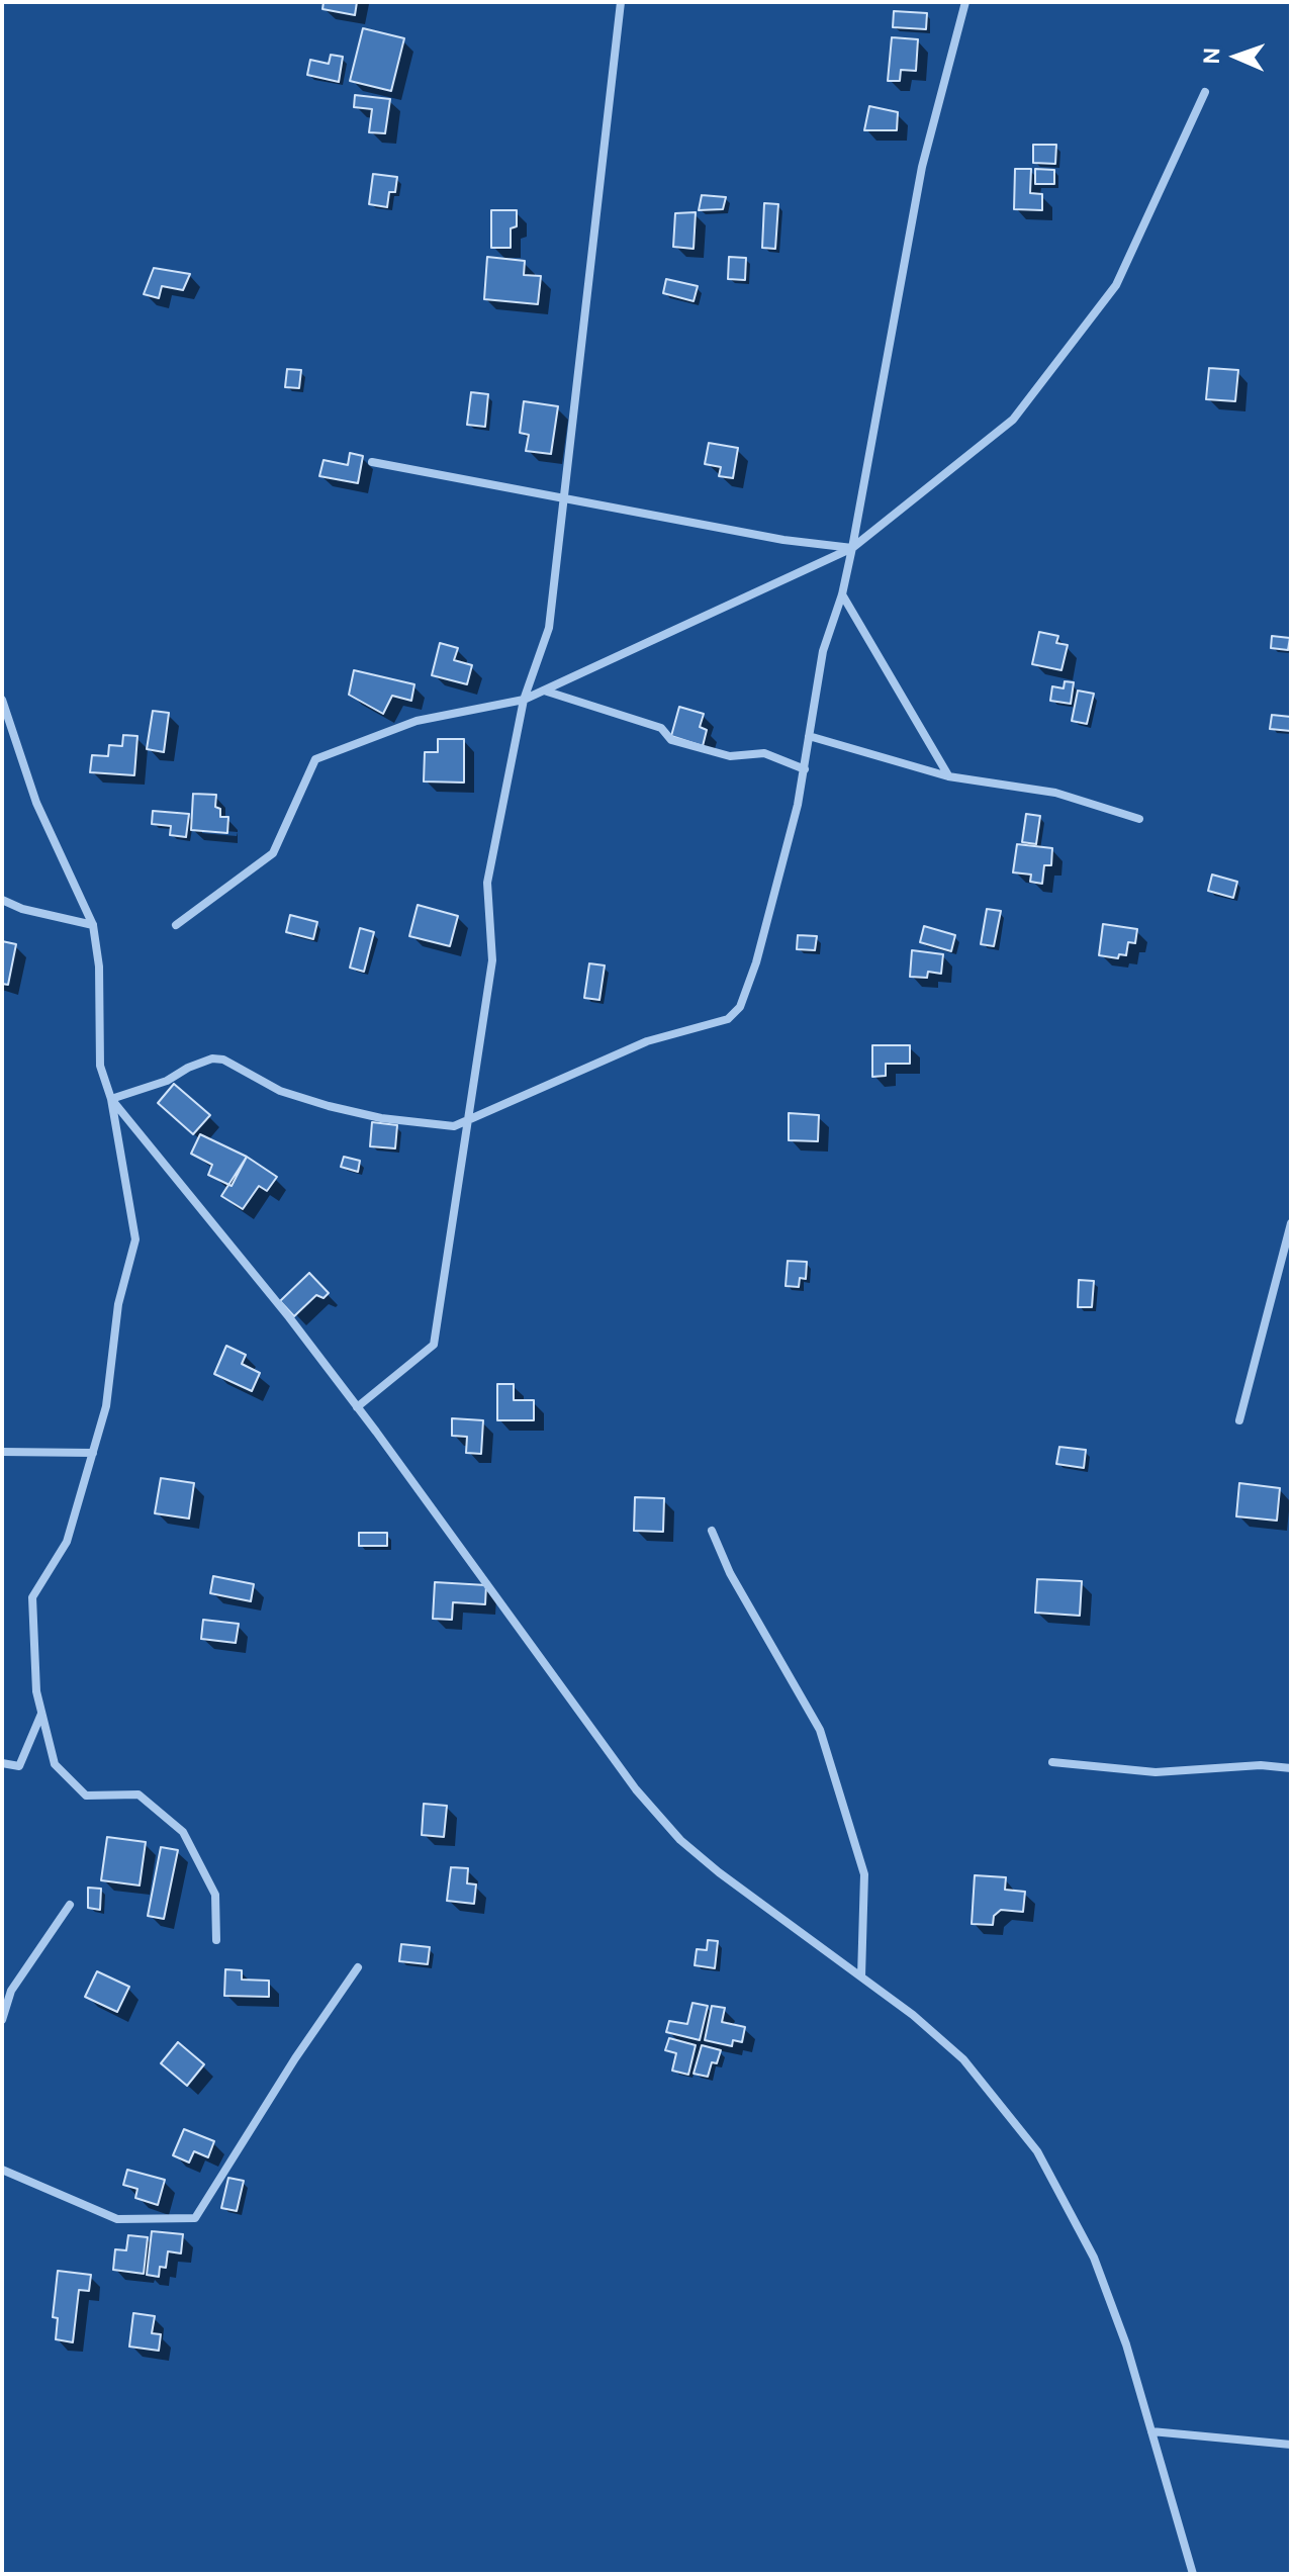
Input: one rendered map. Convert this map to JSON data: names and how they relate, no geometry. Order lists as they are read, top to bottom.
{
  "north": "left"
}
